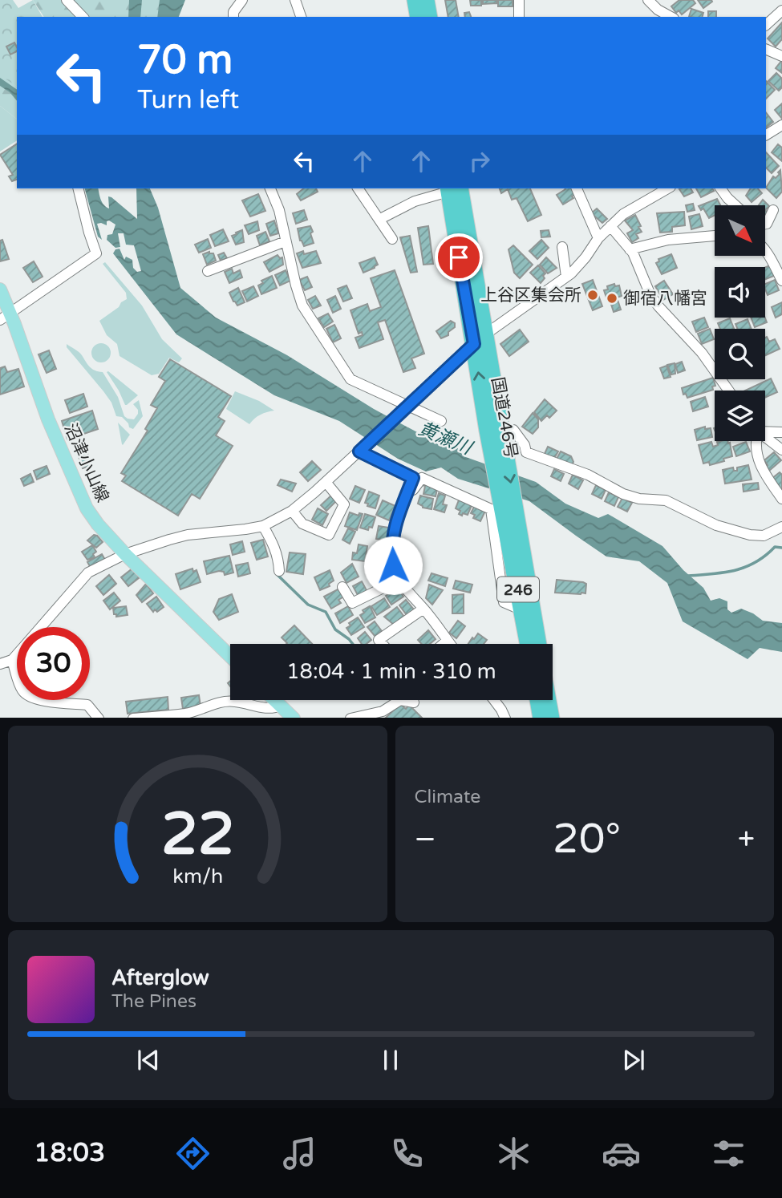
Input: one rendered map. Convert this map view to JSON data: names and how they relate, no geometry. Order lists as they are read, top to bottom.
{
  "streets": {
    "highway": ["国道246号", "246"],
    "main road": ["沼津小山線"]
  },
  "water": ["黄瀬川"],
  "places": ["上谷区集会所", "御宿八幡宮"],
  "north": "bottom right",
  "page": {
    "turn": ["70 m", "Turn left"],
    "limit": "30",
    "trip": "18:04 · 1 min · 310 m",
    "tile": "Climate",
    "heat": ["−", "20°", "+"],
    "song": ["Afterglow", "The Pines"],
    "tabs": "18:03",
    "gauge": ["22", "km/h"]
  }
}
